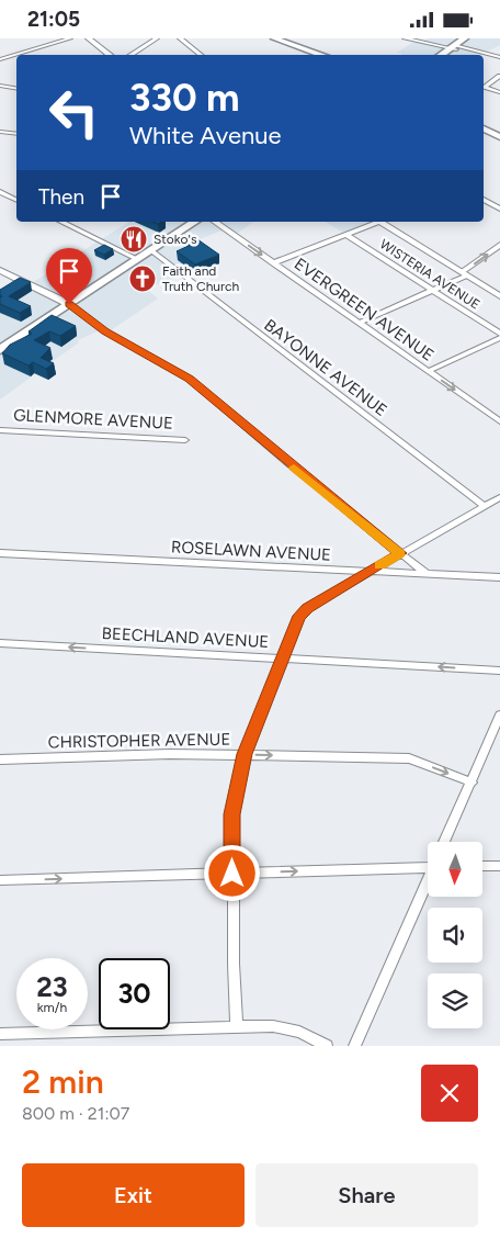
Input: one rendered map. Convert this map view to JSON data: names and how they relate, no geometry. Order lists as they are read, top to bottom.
{
  "streets": {
    "street": [
      "WISTERIA AVENUE",
      "EVERGREEN AVENUE",
      "BAYONNE AVENUE",
      "GLENMORE AVENUE",
      "ROSELAWN AVENUE",
      "BEECHLAND AVENUE",
      "CHRISTOPHER AVENUE"
    ]
  },
  "one_way": ["EVERGREEN AVENUE", "BEECHLAND AVENUE", "CHRISTOPHER AVENUE"],
  "places": {
    "restaurant": ["Stoko's"],
    "church": ["Faith and Truth Church"]
  },
  "north": "bottom",
  "page": {
    "status": "21:05",
    "turn": ["330 m", "White Avenue"],
    "then": "Then",
    "speed": "23 km/h",
    "limit": "30",
    "heading": ["2 min", "800 m · 21:07"],
    "buttons": ["Exit", "Share"]
  }
}
